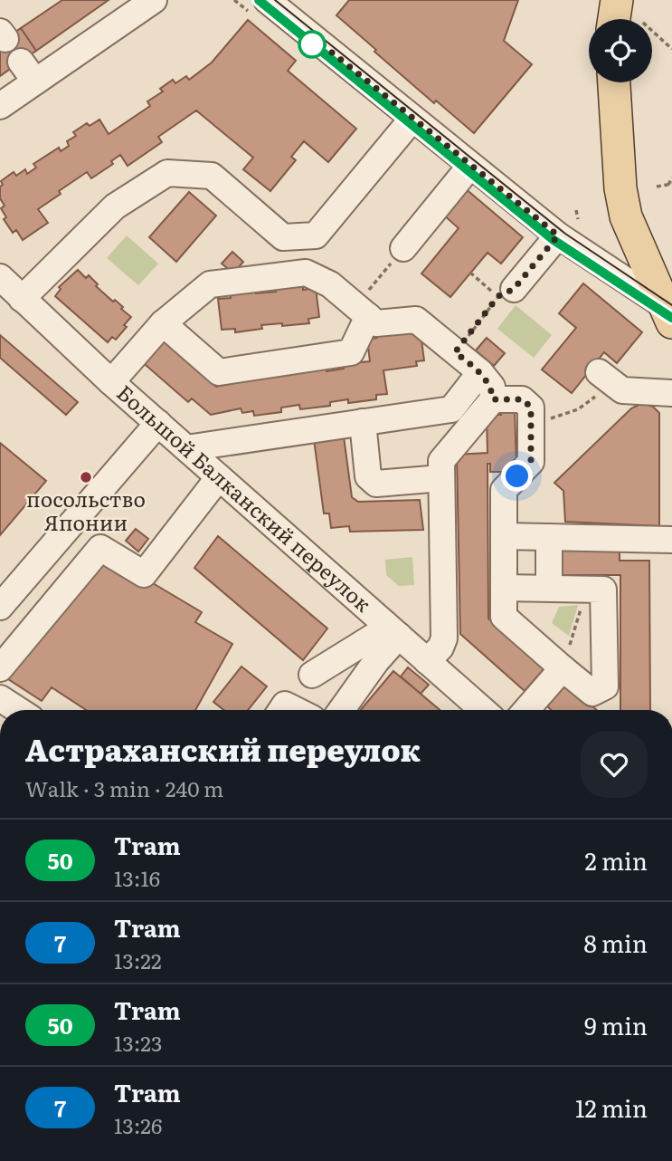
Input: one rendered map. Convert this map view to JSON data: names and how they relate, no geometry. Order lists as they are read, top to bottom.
{
  "streets": {
    "street": ["Большой Балканский переулок"]
  },
  "places": ["посольство Японии"],
  "lines": ["tram line 50"],
  "page": {
    "heading": ["Астраханский переулок", "Walk · 3 min · 240 m"],
    "list": [
      {
        "mark": "50",
        "name": "Tram",
        "note": "13:16",
        "value": "2 min"
      },
      {
        "mark": "7",
        "name": "Tram",
        "note": "13:22",
        "value": "8 min"
      },
      {
        "mark": "50",
        "name": "Tram",
        "note": "13:23",
        "value": "9 min"
      },
      {
        "mark": "7",
        "name": "Tram",
        "note": "13:26",
        "value": "12 min"
      }
    ]
  }
}
